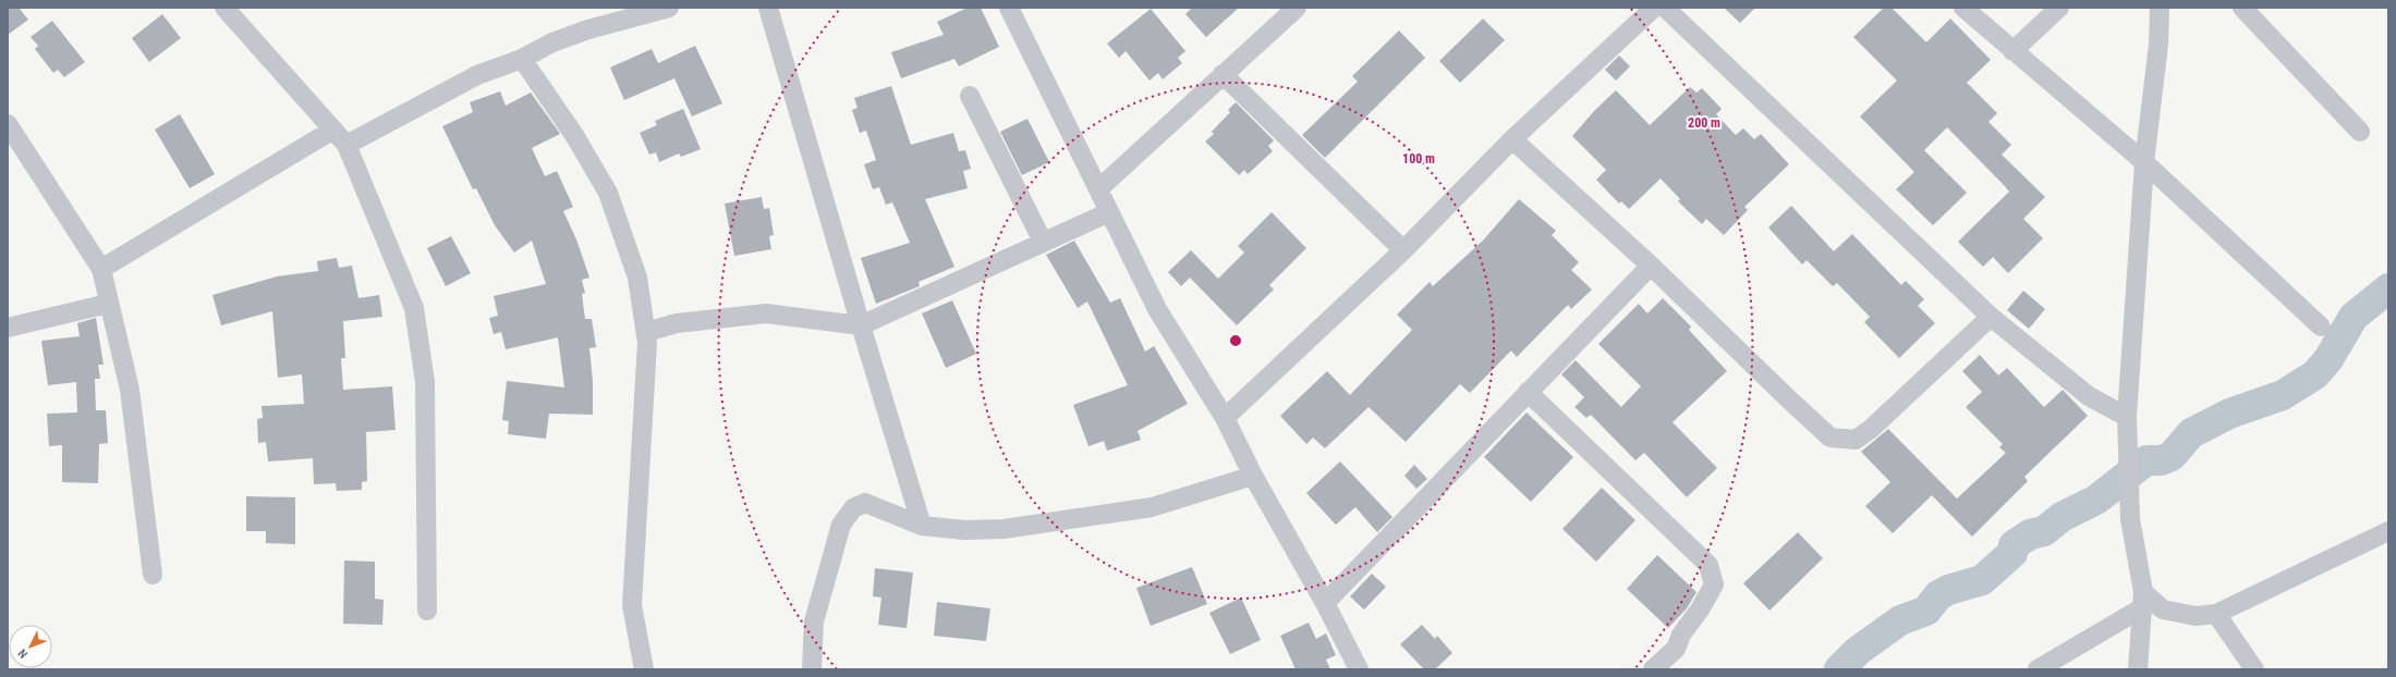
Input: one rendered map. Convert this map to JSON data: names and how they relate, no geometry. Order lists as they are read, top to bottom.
{
  "north": "bottom left",
  "rings": ["200 m", "100 m"]
}
